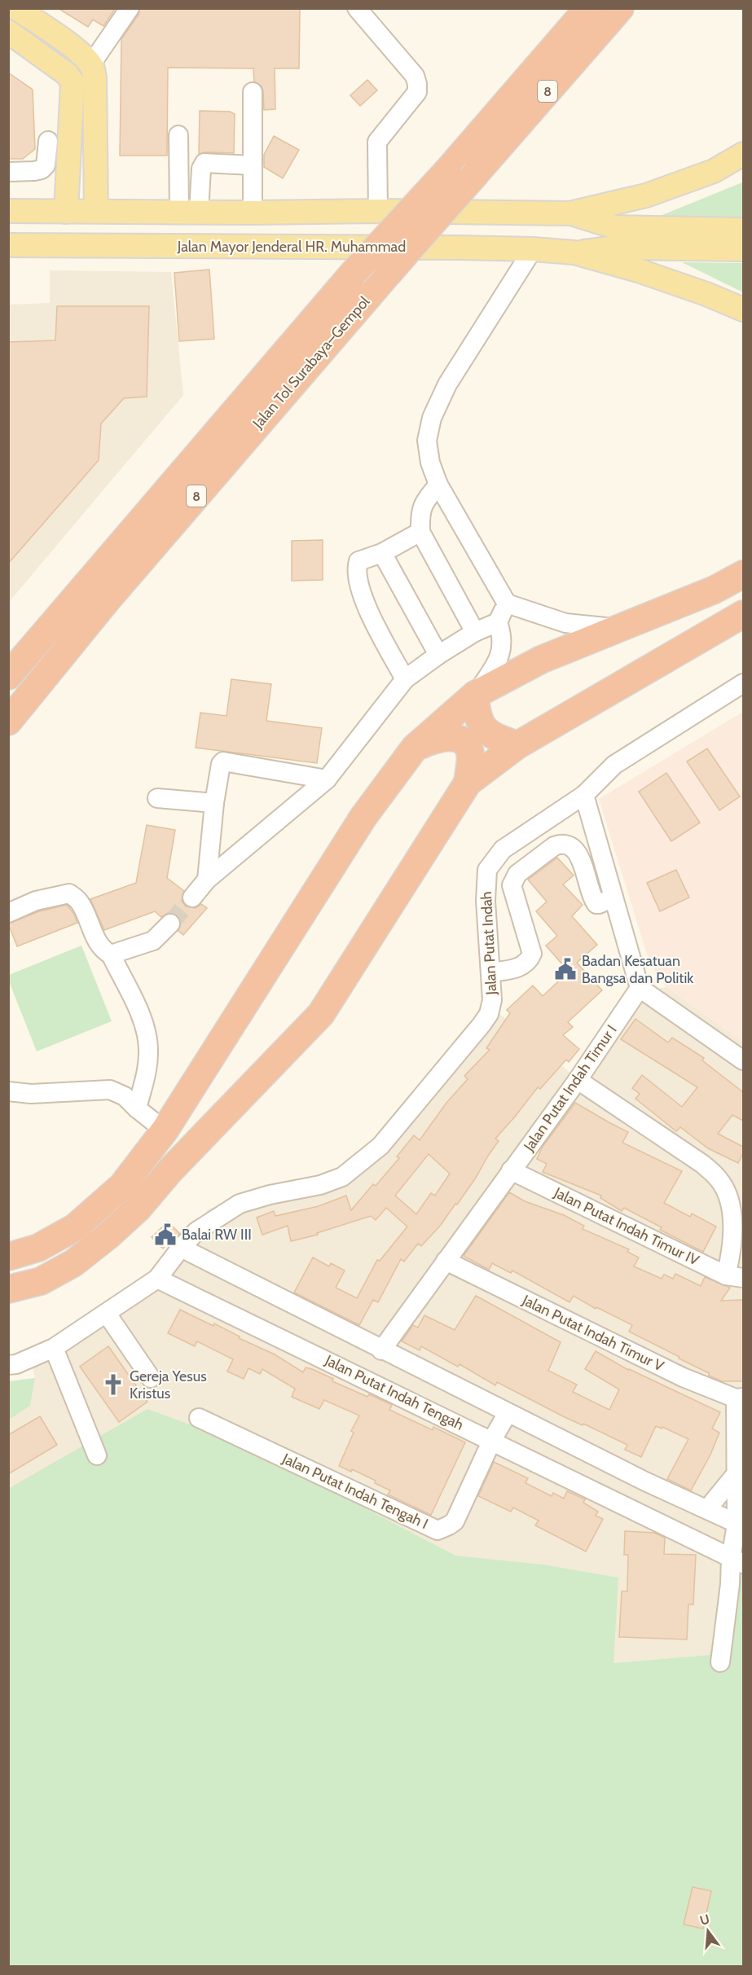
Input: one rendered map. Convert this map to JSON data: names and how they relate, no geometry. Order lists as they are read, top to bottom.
{
  "streets": {
    "highway": ["8", "Jalan Tol Surabaya–Gempol"],
    "main road": ["Jalan Mayor Jenderal HR. Muhammad"],
    "street": [
      "Jalan Putat Indah",
      "Jalan Putat Indah Timur I",
      "Jalan Putat Indah Timur IV",
      "Jalan Putat Indah Timur V",
      "Jalan Putat Indah Tengah",
      "Jalan Putat Indah Tengah I"
    ]
  },
  "crossings": [
    ["Jalan Putat Indah", "Jalan Putat Indah Tengah"],
    ["Jalan Putat Indah Timur I", "Jalan Putat Indah Timur IV"],
    ["Jalan Putat Indah Timur I", "Jalan Putat Indah Timur V"],
    ["Jalan Putat Indah Tengah", "Jalan Putat Indah Tengah I"]
  ],
  "places": {
    "public building": ["Badan Kesatuan Bangsa dan Politik", "Balai RW III"],
    "church": ["Gereja Yesus Kristus"]
  },
  "north": "top"
}
